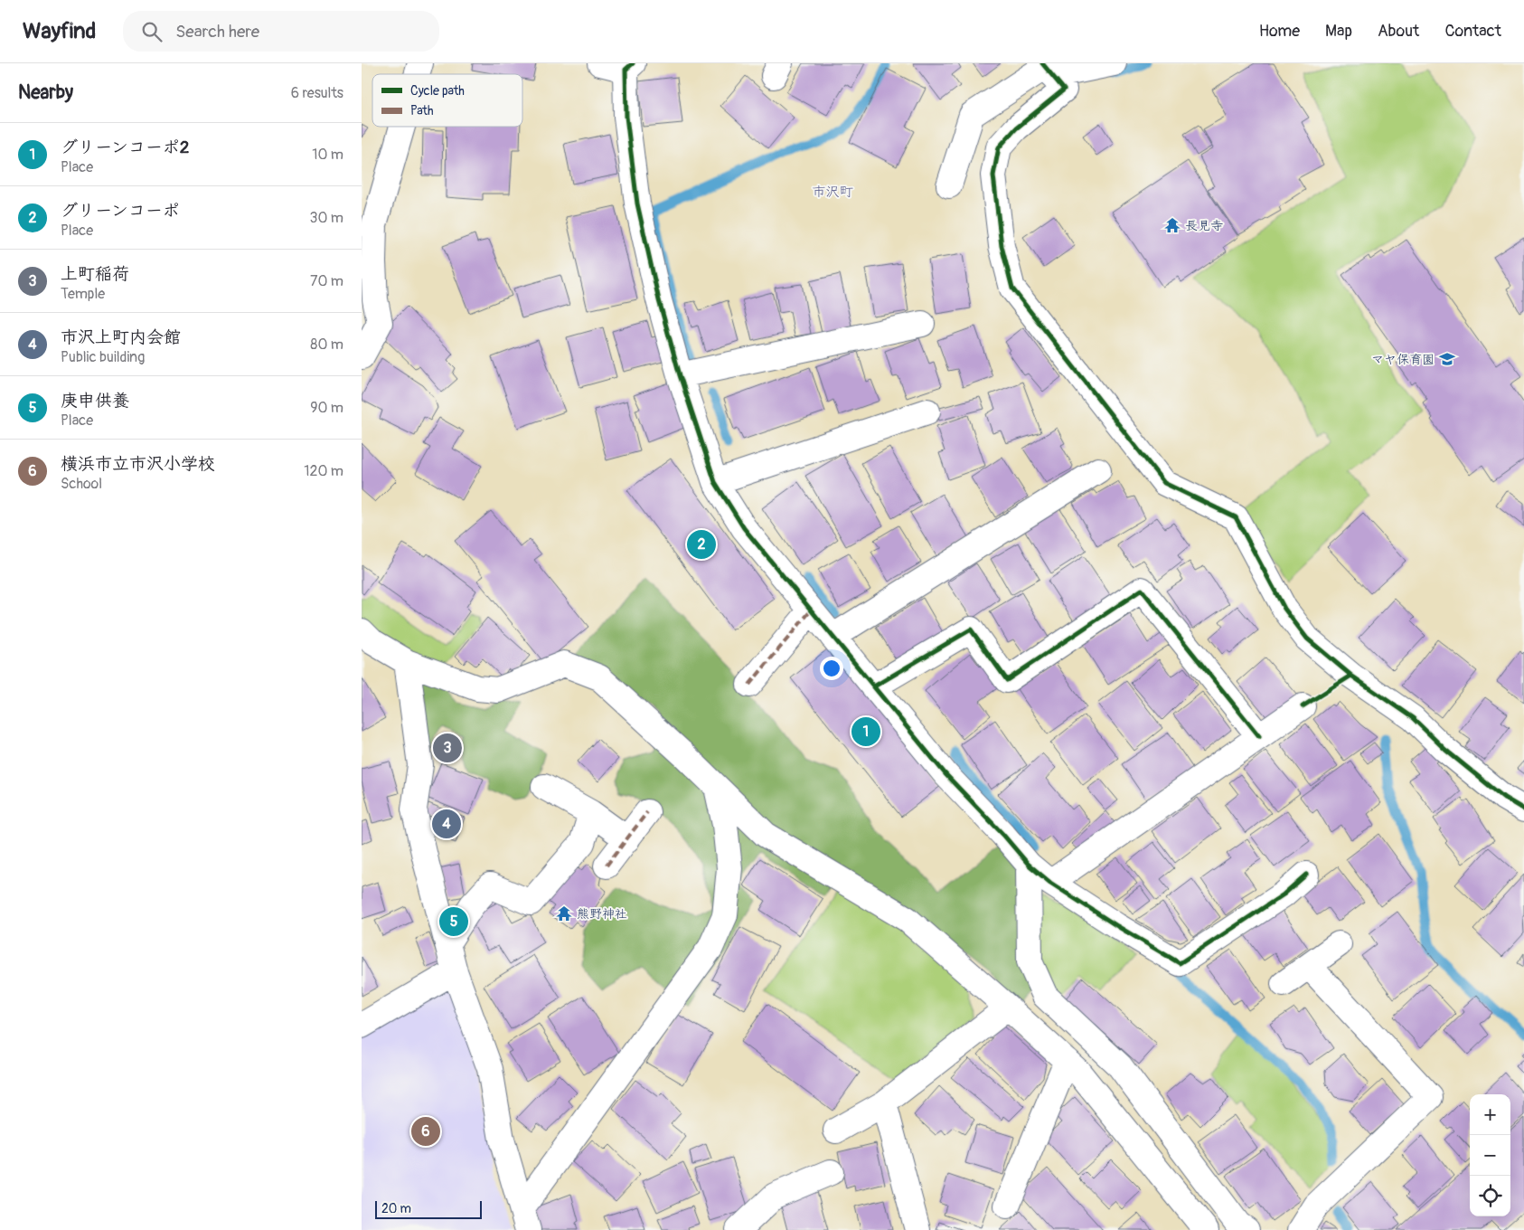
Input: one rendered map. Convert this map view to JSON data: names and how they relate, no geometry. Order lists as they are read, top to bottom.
{
  "districts": ["市沢町"],
  "places": {
    "temple": ["長見寺", "熊野神社"],
    "school or university": ["マヤ保育園"]
  },
  "legend": ["Cycle path", "Path"],
  "scale_bar": "20 m",
  "page": {
    "header": "Wayfind",
    "search": "Search here",
    "nav": [
      "Home",
      "Map",
      "About",
      "Contact"
    ],
    "heading": ["Nearby", "6 results"],
    "list": [
      {
        "mark": "1",
        "name": "グリーンコーポ2",
        "note": "Place",
        "value": "10 m"
      },
      {
        "mark": "2",
        "name": "グリーンコーポ",
        "note": "Place",
        "value": "30 m"
      },
      {
        "mark": "3",
        "name": "上町稲荷",
        "note": "Temple",
        "value": "70 m"
      },
      {
        "mark": "4",
        "name": "市沢上町内会館",
        "note": "Public building",
        "value": "80 m"
      },
      {
        "mark": "5",
        "name": "庚申供養",
        "note": "Place",
        "value": "90 m"
      },
      {
        "mark": "6",
        "name": "横浜市立市沢小学校",
        "note": "School",
        "value": "120 m"
      }
    ],
    "pins": [
      "2",
      "1",
      "3",
      "4",
      "5",
      "6"
    ],
    "map_buttons": ["+", "−"],
    "scale": "20 m"
  }
}
